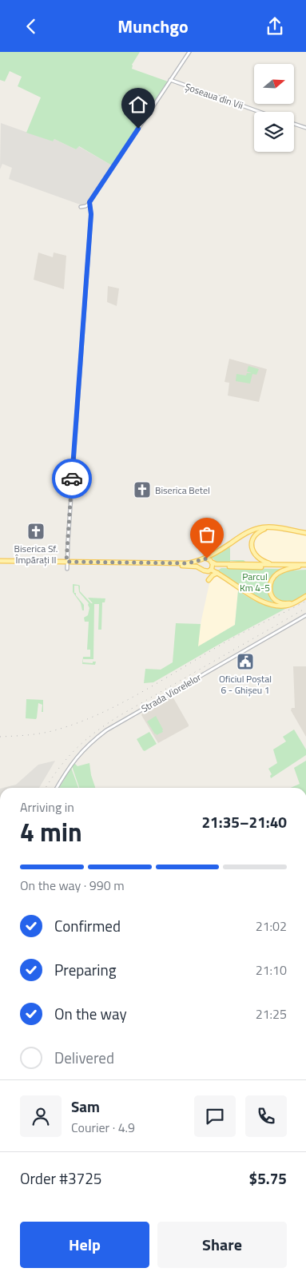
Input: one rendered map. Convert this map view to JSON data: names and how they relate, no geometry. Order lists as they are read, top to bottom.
{
  "streets": {
    "street": ["Șoseaua din Vii", "Strada Viorelelor"]
  },
  "parks": ["Parcul Km 4-5"],
  "places": {
    "church": ["Biserica Betel", "Biserica Sf. Împărați II"],
    "public building": ["Oficiul Poștal 6 - Ghișeu 1"]
  },
  "north": "right",
  "page": {
    "header": "Munchgo",
    "heading": ["4 min", "Arriving in", "21:35–21:40"],
    "panel": [
      "Sam",
      "Courier · 4.9",
      "Order #3725",
      "$5.75"
    ],
    "bar": "On the way · 990 m",
    "list": [
      ["Confirmed", "21:02"],
      ["Preparing", "21:10"],
      ["On the way", "21:25"],
      "Delivered"
    ],
    "buttons": ["Help", "Share"]
  }
}
